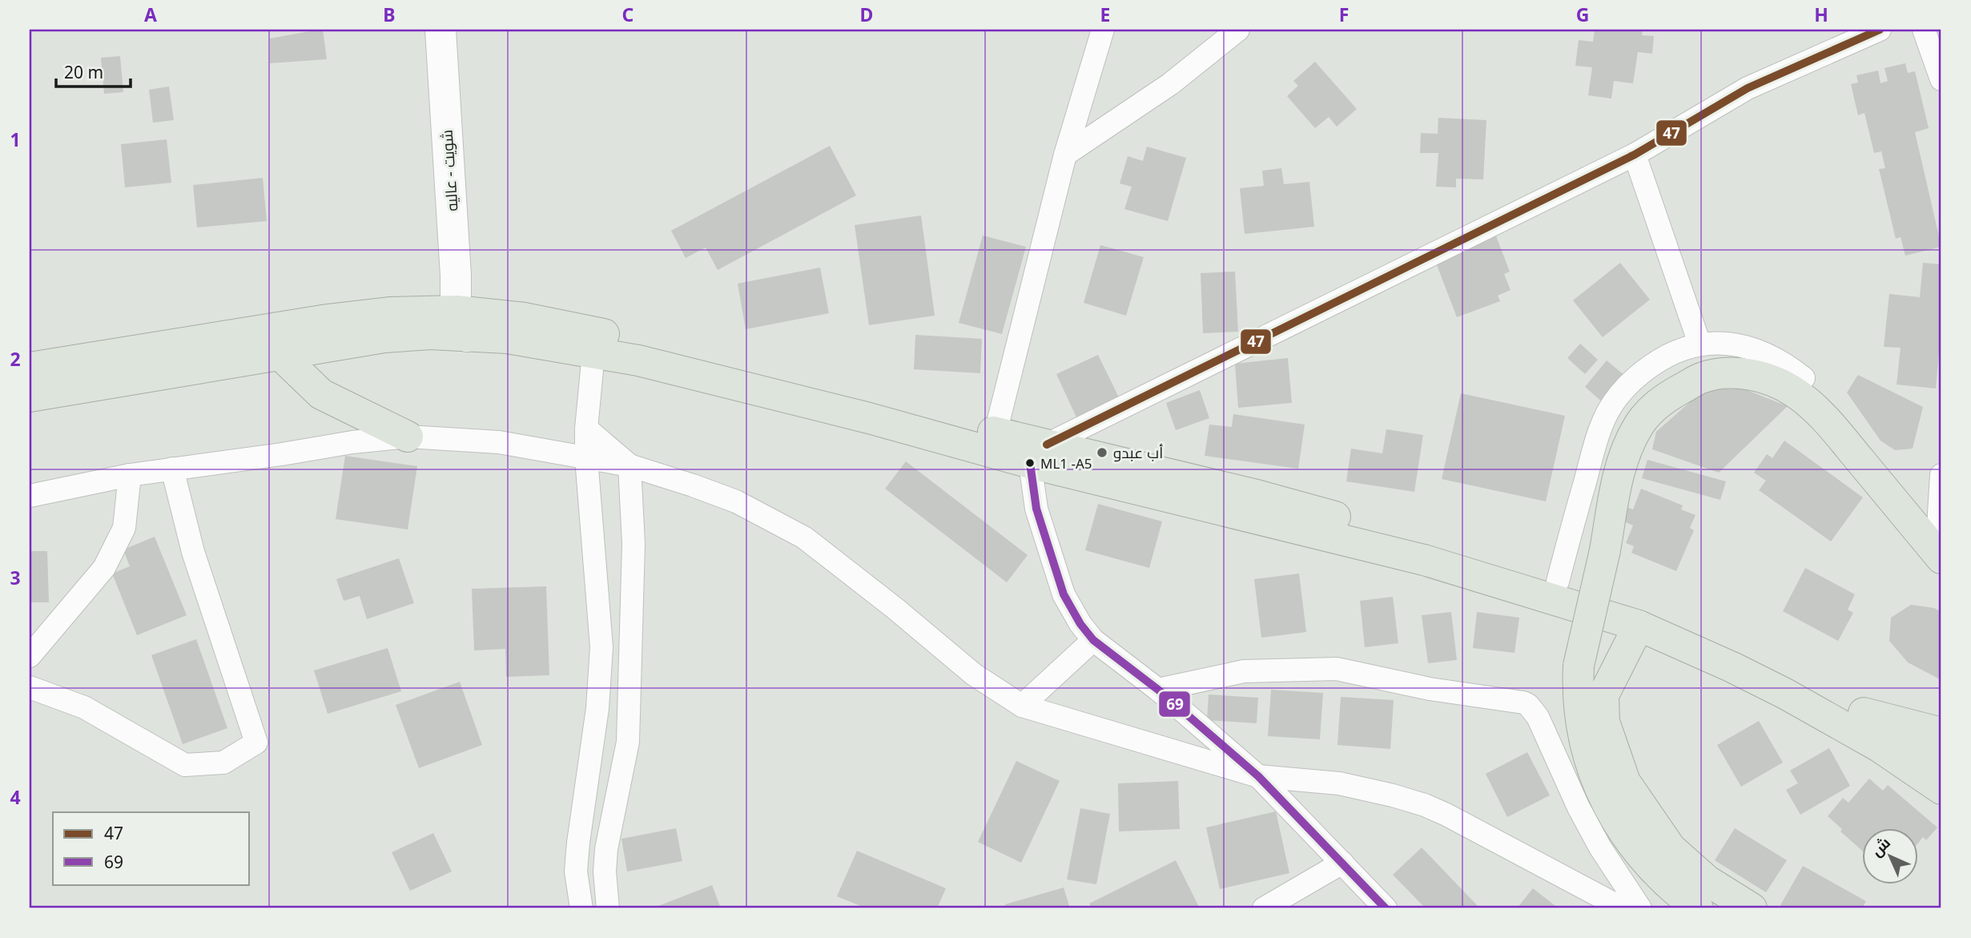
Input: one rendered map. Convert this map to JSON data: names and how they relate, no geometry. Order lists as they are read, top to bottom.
{
  "streets": {
    "street": ["شويت - عاليه"]
  },
  "places": ["أب عبدو", "ML1 -A5"],
  "lines": ["transit line 47", "transit line 69"],
  "legend": ["47", "69"],
  "scale_bar": "20 m",
  "north": "top left",
  "grid": {
    "columns": [
      "A",
      "B",
      "C",
      "D",
      "E",
      "F",
      "G",
      "H"
    ],
    "rows": [
      "1",
      "2",
      "3",
      "4"
    ]
  }
}
